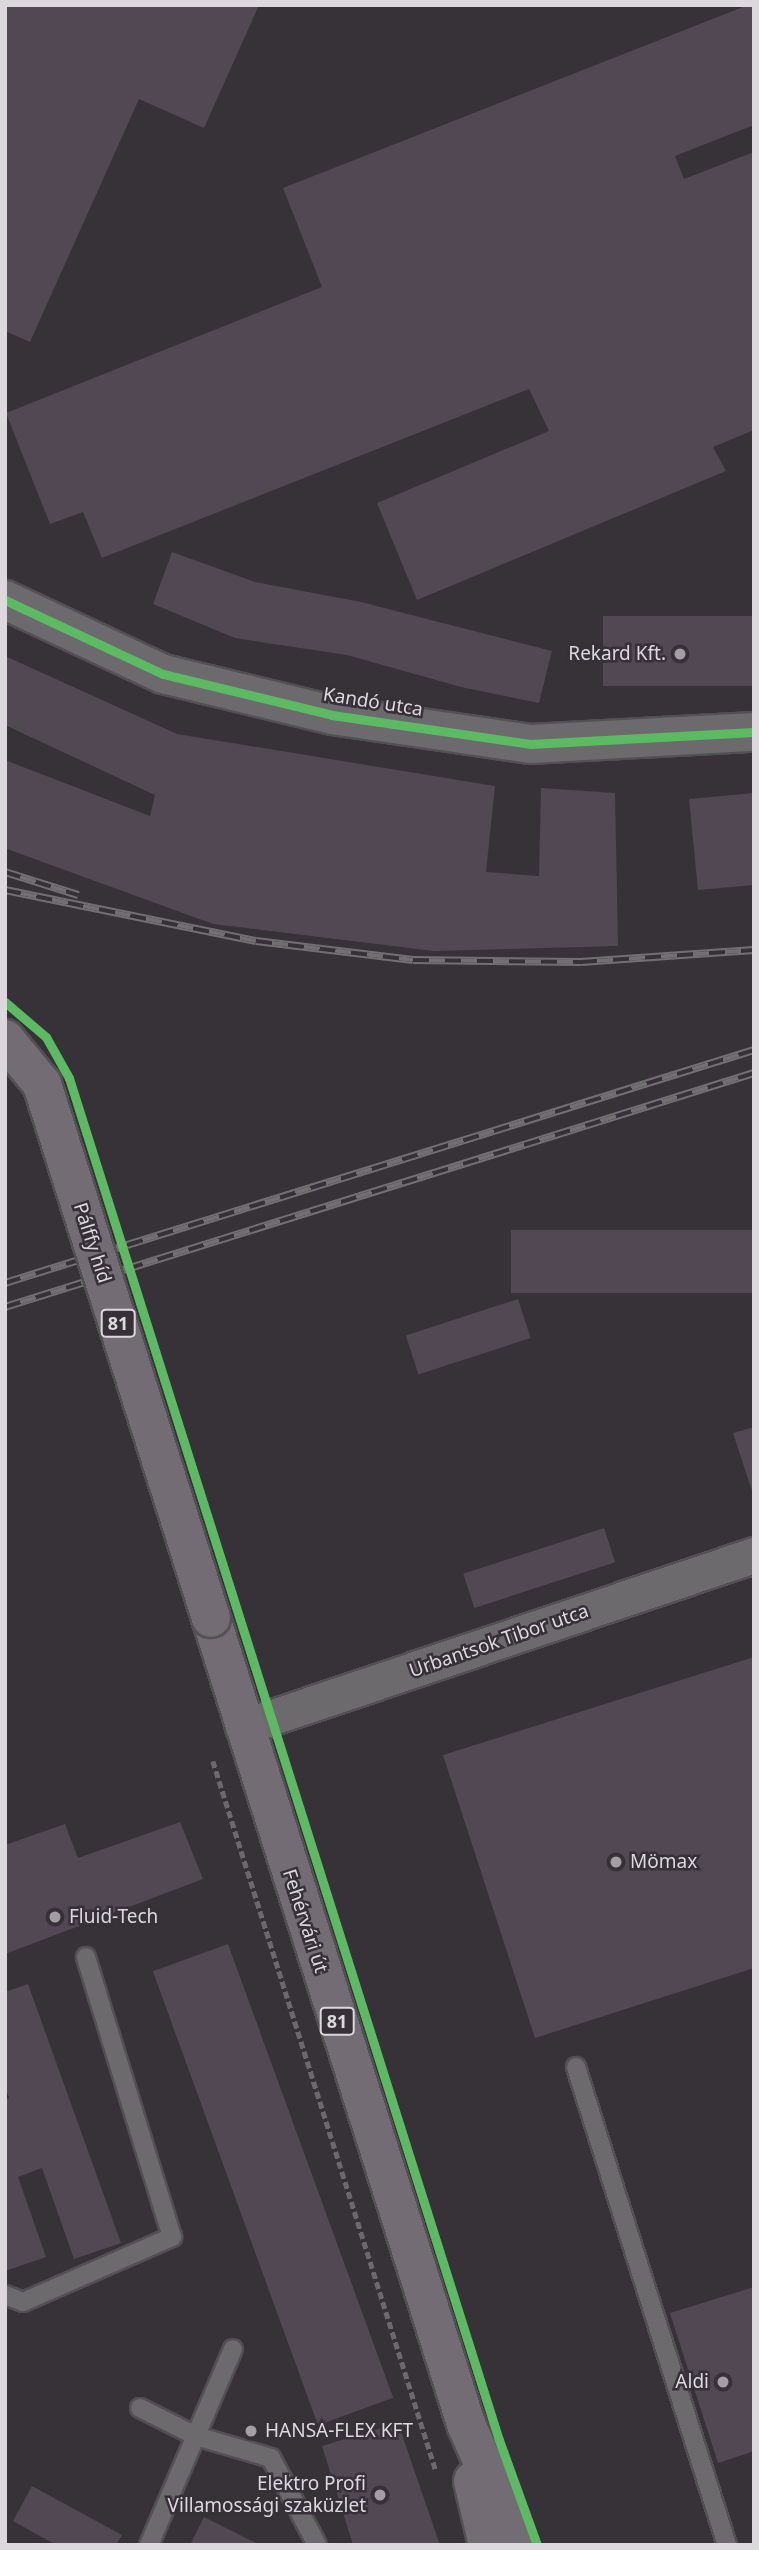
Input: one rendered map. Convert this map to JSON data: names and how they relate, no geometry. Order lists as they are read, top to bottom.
{
  "streets": {
    "main road": ["Pálffy híd", "81", "Fehérvári út"],
    "street": ["Kandó utca", "Urbantsok Tibor utca"]
  },
  "crossings": [
    ["Pálffy híd", "Fehérvári út"],
    ["Urbantsok Tibor utca", "Fehérvári út"]
  ],
  "places": [
    "Rekard Kft.",
    "Mömax",
    "Fluid-Tech",
    "Aldi",
    "HANSA-FLEX KFT",
    "Elektro Profi Villamossági szaküzlet"
  ]
}
